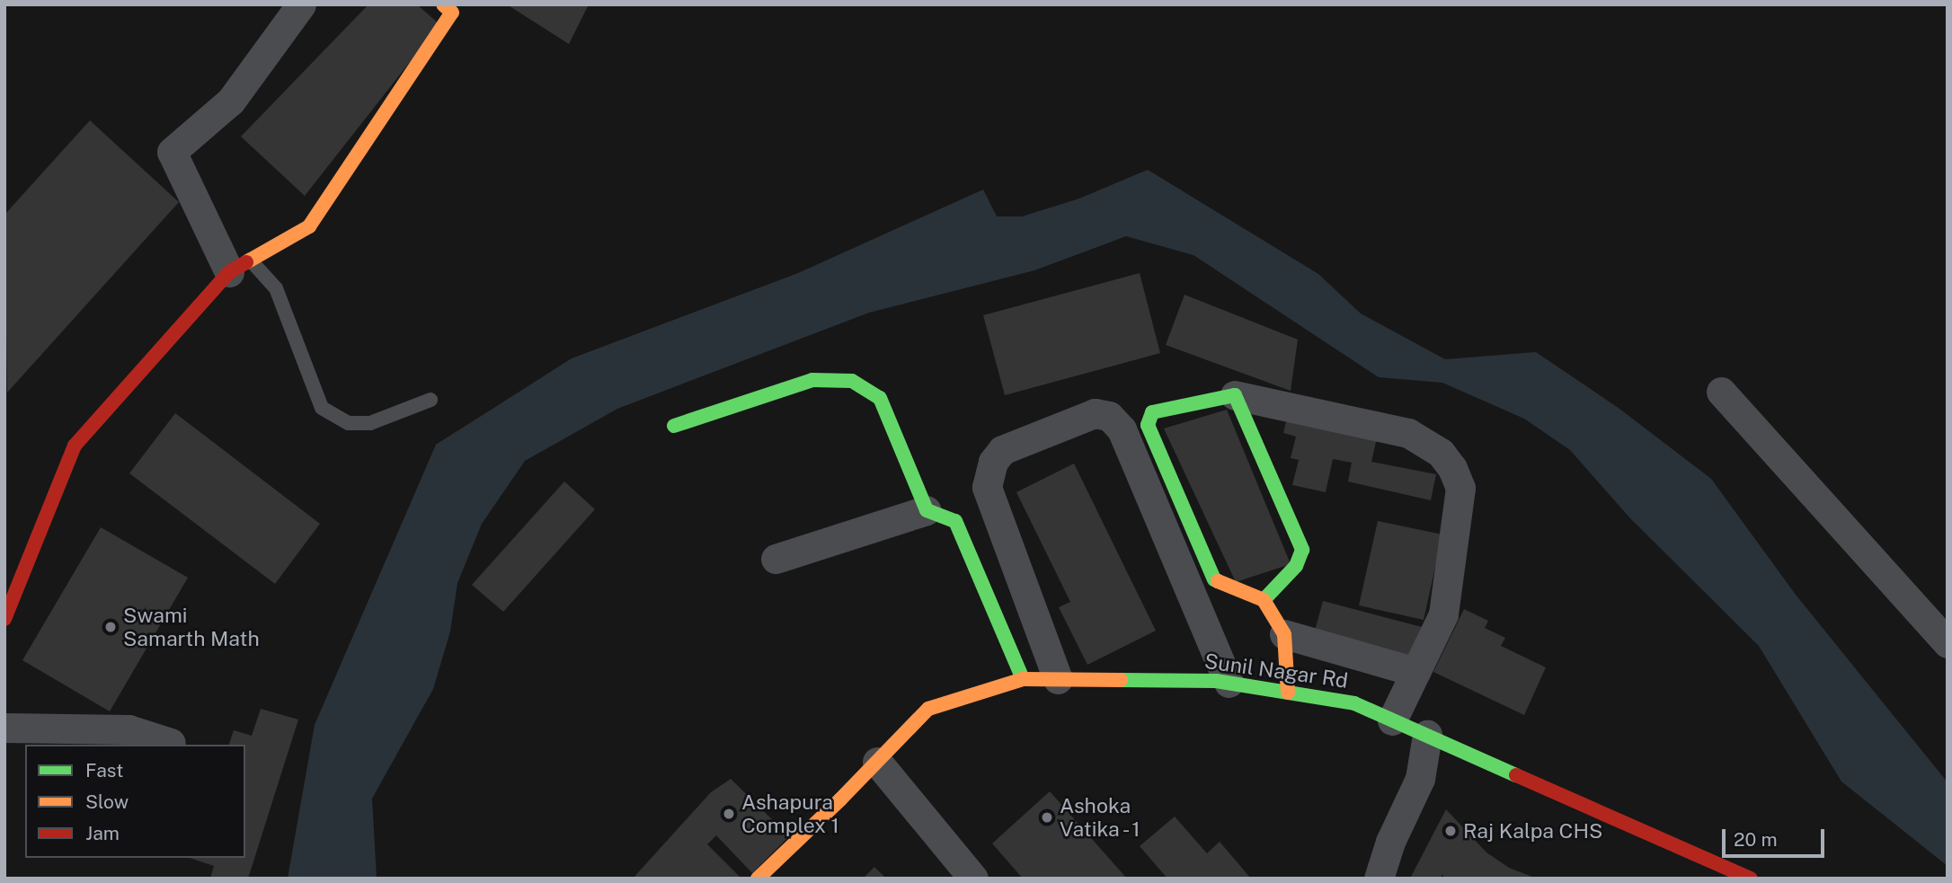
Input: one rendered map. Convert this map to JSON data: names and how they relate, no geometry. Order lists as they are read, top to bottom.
{
  "streets": {
    "street": ["Sunil Nagar Rd"]
  },
  "places": [
    "Swami Samarth Math",
    "Ashapura Complex 1",
    "Ashoka Vatika - 1",
    "Raj Kalpa CHS"
  ],
  "legend": ["Fast", "Slow", "Jam"],
  "scale_bar": "20 m"
}
